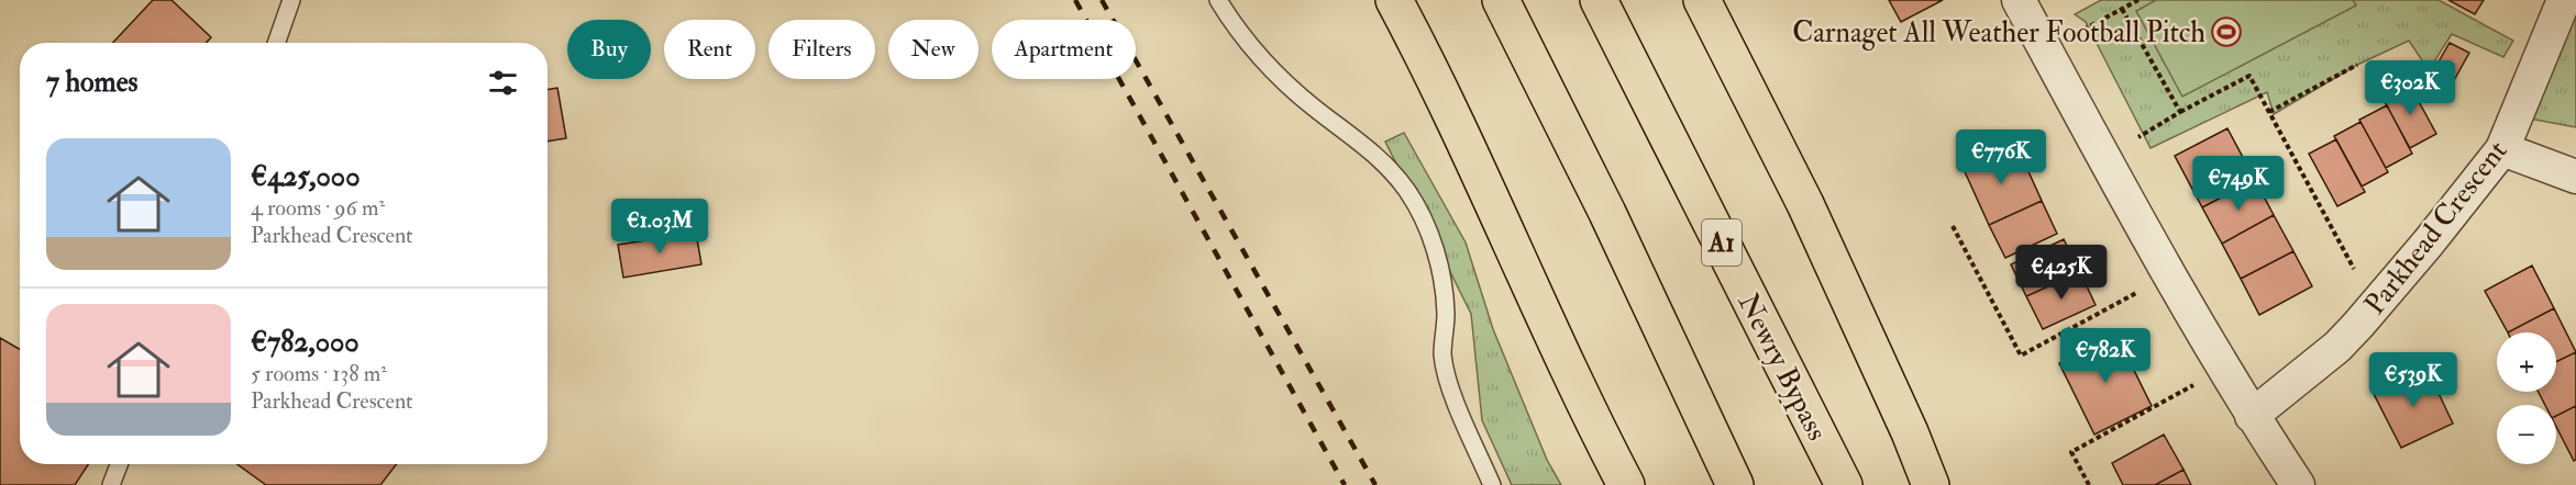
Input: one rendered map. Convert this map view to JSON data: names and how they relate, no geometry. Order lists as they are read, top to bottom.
{
  "streets": {
    "highway": ["A1", "Newry Bypass"],
    "street": ["Parkhead Crescent"]
  },
  "places": {
    "sports": ["Carnaget All Weather Football Pitch"]
  },
  "page": {
    "chip": [
      "Buy",
      "Rent",
      "Filters",
      "New",
      "Apartment"
    ],
    "heading": "7 homes",
    "price": [
      "€302K",
      "€776K",
      "€749K",
      "€1.03M",
      "€425K",
      "€782K",
      "€539K"
    ],
    "list": [
      {
        "name": "€425,000",
        "note": "4 rooms · 96 m² · Parkhead Crescent"
      },
      {
        "name": "€782,000",
        "note": "5 rooms · 138 m² · Parkhead Crescent"
      }
    ],
    "map_buttons": ["+", "−"]
  }
}
